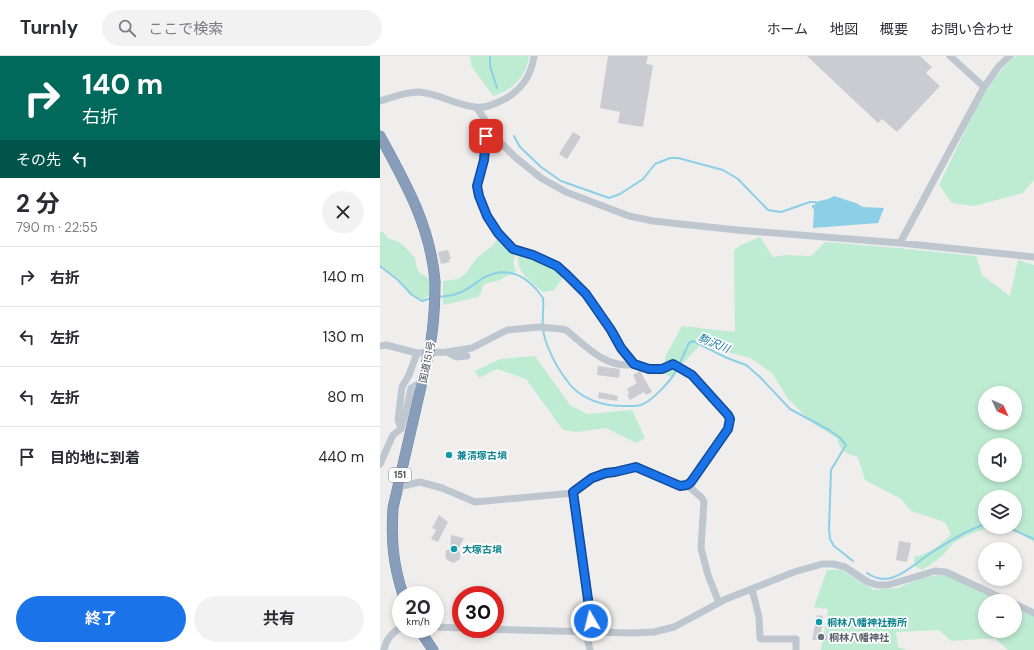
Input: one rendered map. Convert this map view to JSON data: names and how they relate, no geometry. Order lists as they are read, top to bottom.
{
  "streets": {
    "highway": ["国道151号", "151"]
  },
  "water": ["駒沢川"],
  "places": [
    "兼清塚古墳",
    "大塚古墳",
    "桐林八幡神社務所",
    "桐林八幡神社"
  ],
  "north": "bottom right",
  "page": {
    "header": "Turnly",
    "search": "ここで検索",
    "nav": [
      "ホーム",
      "地図",
      "概要",
      "お問い合わせ"
    ],
    "turn": ["140 m", "右折"],
    "then": "その先",
    "heading": ["2 分", "790 m · 22:55"],
    "list": [
      {
        "name": "右折",
        "value": "140 m"
      },
      {
        "name": "左折",
        "value": "130 m"
      },
      {
        "name": "左折",
        "value": "80 m"
      },
      {
        "name": "目的地に到着",
        "value": "440 m"
      }
    ],
    "map_buttons": ["+", "−"],
    "speed": "20 km/h",
    "limit": "30",
    "buttons": ["終了", "共有"]
  }
}
